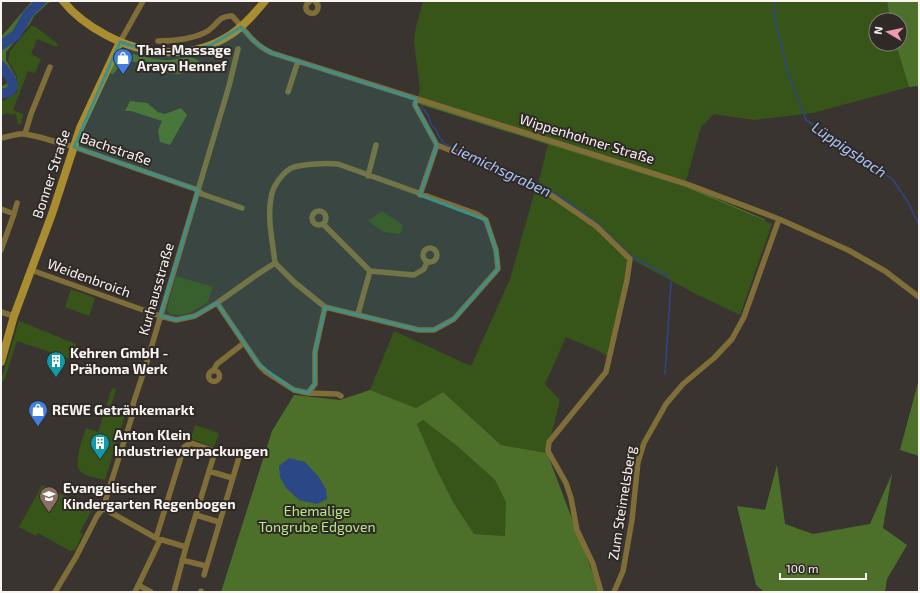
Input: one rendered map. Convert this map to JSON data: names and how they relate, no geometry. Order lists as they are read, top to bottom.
{
  "streets": {
    "main road": ["Bonner Straße"],
    "street": [
      "Wippenhohner Straße",
      "Bachstraße",
      "Weidenbroich",
      "Kurhausstraße",
      "Zum Steimelsberg"
    ]
  },
  "crossings": [
    ["Wippenhohner Straße", "Zum Steimelsberg"],
    ["Bachstraße", "Bonner Straße"],
    ["Bachstraße", "Kurhausstraße"],
    ["Bonner Straße", "Weidenbroich"],
    ["Weidenbroich", "Kurhausstraße"]
  ],
  "water": ["Lüppigsbach", "Liemichsgraben"],
  "parks": ["Ehemalige Tongrube Edgoven"],
  "places": {
    "shop": ["Thai-Massage Araya Hennef", "REWE Getränkemarkt"],
    "building": ["Kehren GmbH - Prähoma Werk", "Anton Klein Industrieverpackungen"],
    "school or university": ["Evangelischer Kindergarten Regenbogen"]
  },
  "scale_bar": "100 m",
  "north": "left"
}
